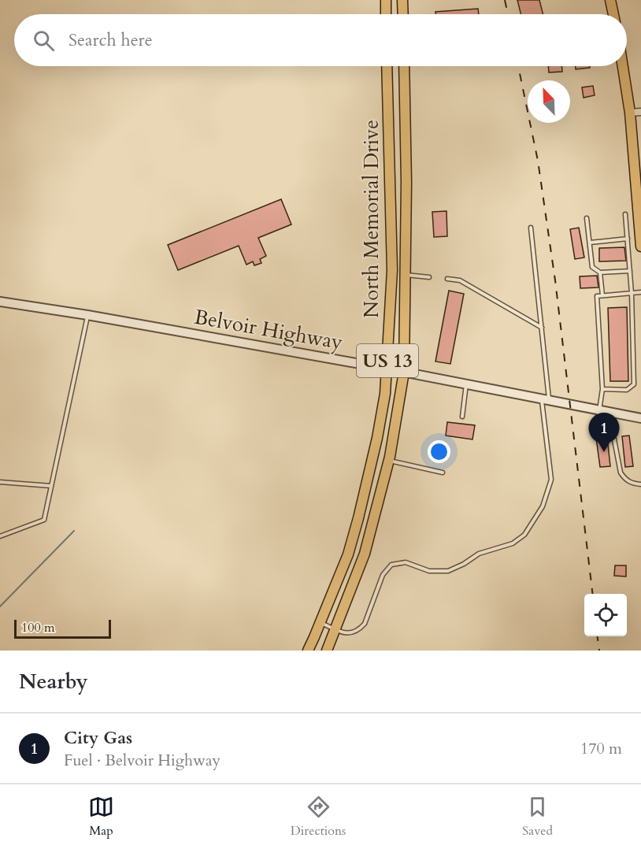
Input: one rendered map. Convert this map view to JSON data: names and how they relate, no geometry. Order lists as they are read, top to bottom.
{
  "streets": {
    "main road": ["North Memorial Drive", "US 13"],
    "street": ["Belvoir Highway"]
  },
  "crossings": [
    ["North Memorial Drive", "Belvoir Highway"]
  ],
  "scale_bar": "100 m",
  "north": "top left",
  "page": {
    "search": "Search here",
    "pins": "1",
    "scale": "100 m",
    "heading": "Nearby",
    "list": [
      {
        "mark": "1",
        "name": "City Gas",
        "note": "Fuel · Belvoir Highway",
        "value": "170 m"
      }
    ],
    "nav": ["Map", "Directions", "Saved"]
  }
}
